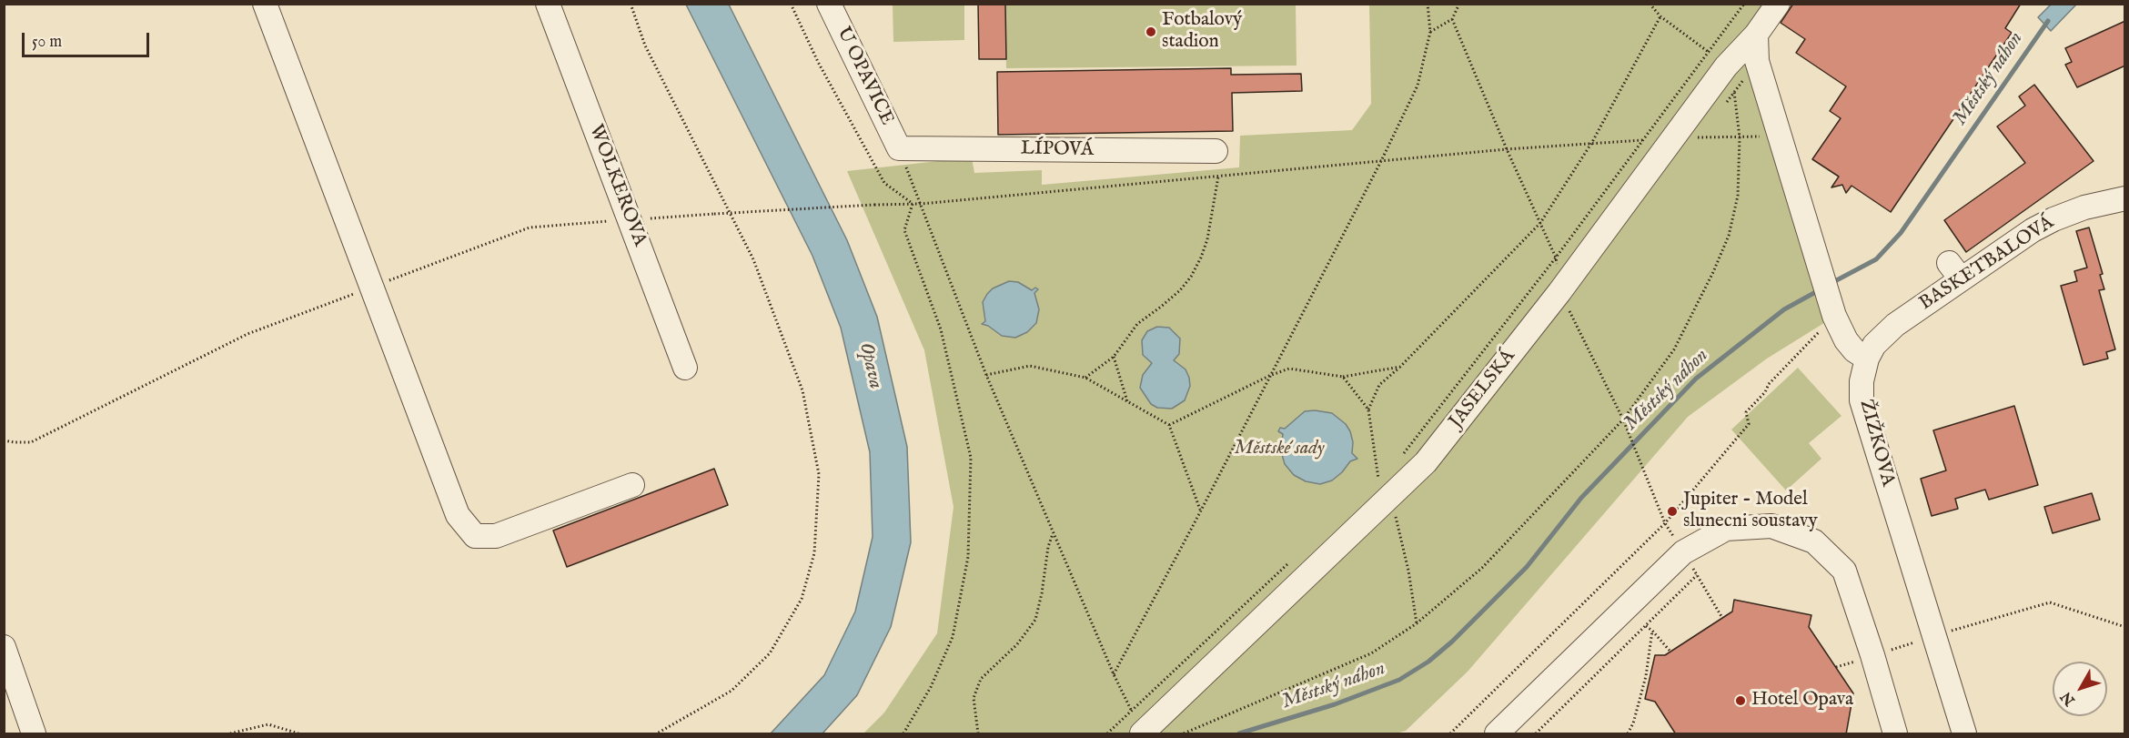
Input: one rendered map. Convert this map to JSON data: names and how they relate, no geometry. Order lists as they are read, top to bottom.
{
  "streets": {
    "street": [
      "U OPAVICE",
      "LÍPOVÁ",
      "WOLKEROVA",
      "BASKETBALOVÁ",
      "JASELSKÁ",
      "ŽIŽKOVA"
    ]
  },
  "crossings": [
    ["U OPAVICE", "LÍPOVÁ"],
    ["BASKETBALOVÁ", "ŽIŽKOVA"]
  ],
  "water": ["Městský náhon", "Opava"],
  "parks": ["Městské sady"],
  "places": ["Fotbalový stadion", "Jupiter - Model slunecni soustavy", "Hotel Opava"],
  "scale_bar": "50 m",
  "north": "bottom left"
}
